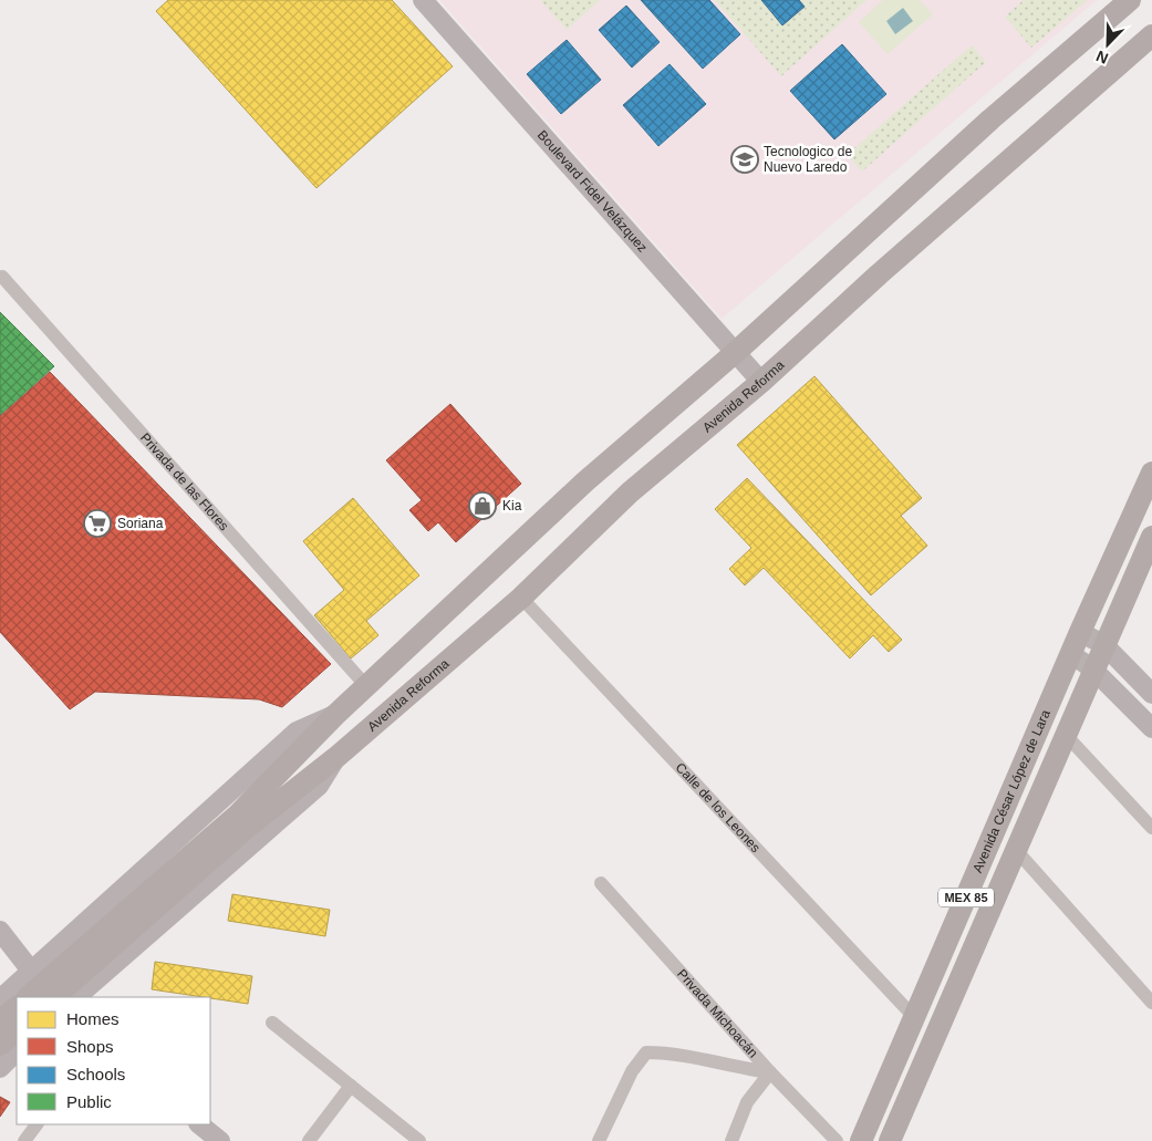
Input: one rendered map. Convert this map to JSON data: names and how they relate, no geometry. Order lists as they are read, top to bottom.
{
  "streets": {
    "main road": ["Avenida Reforma", "Avenida César López de Lara", "MEX 85"],
    "street": [
      "Boulevard Fidel Velázquez",
      "Privada de las Flores",
      "Calle de los Leones",
      "Privada Michoacán"
    ]
  },
  "crossings": [
    ["Boulevard Fidel Velázquez", "Avenida Reforma"],
    ["Avenida Reforma", "Privada de las Flores"],
    ["Avenida Reforma", "Calle de los Leones"],
    ["Avenida César López de Lara", "Calle de los Leones"]
  ],
  "places": {
    "school or university": ["Tecnologico de Nuevo Laredo"],
    "shop": ["Kia"],
    "supermarket": ["Soriana"]
  },
  "legend": [
    "Homes",
    "Shops",
    "Schools",
    "Public"
  ],
  "north": "bottom left"
}
